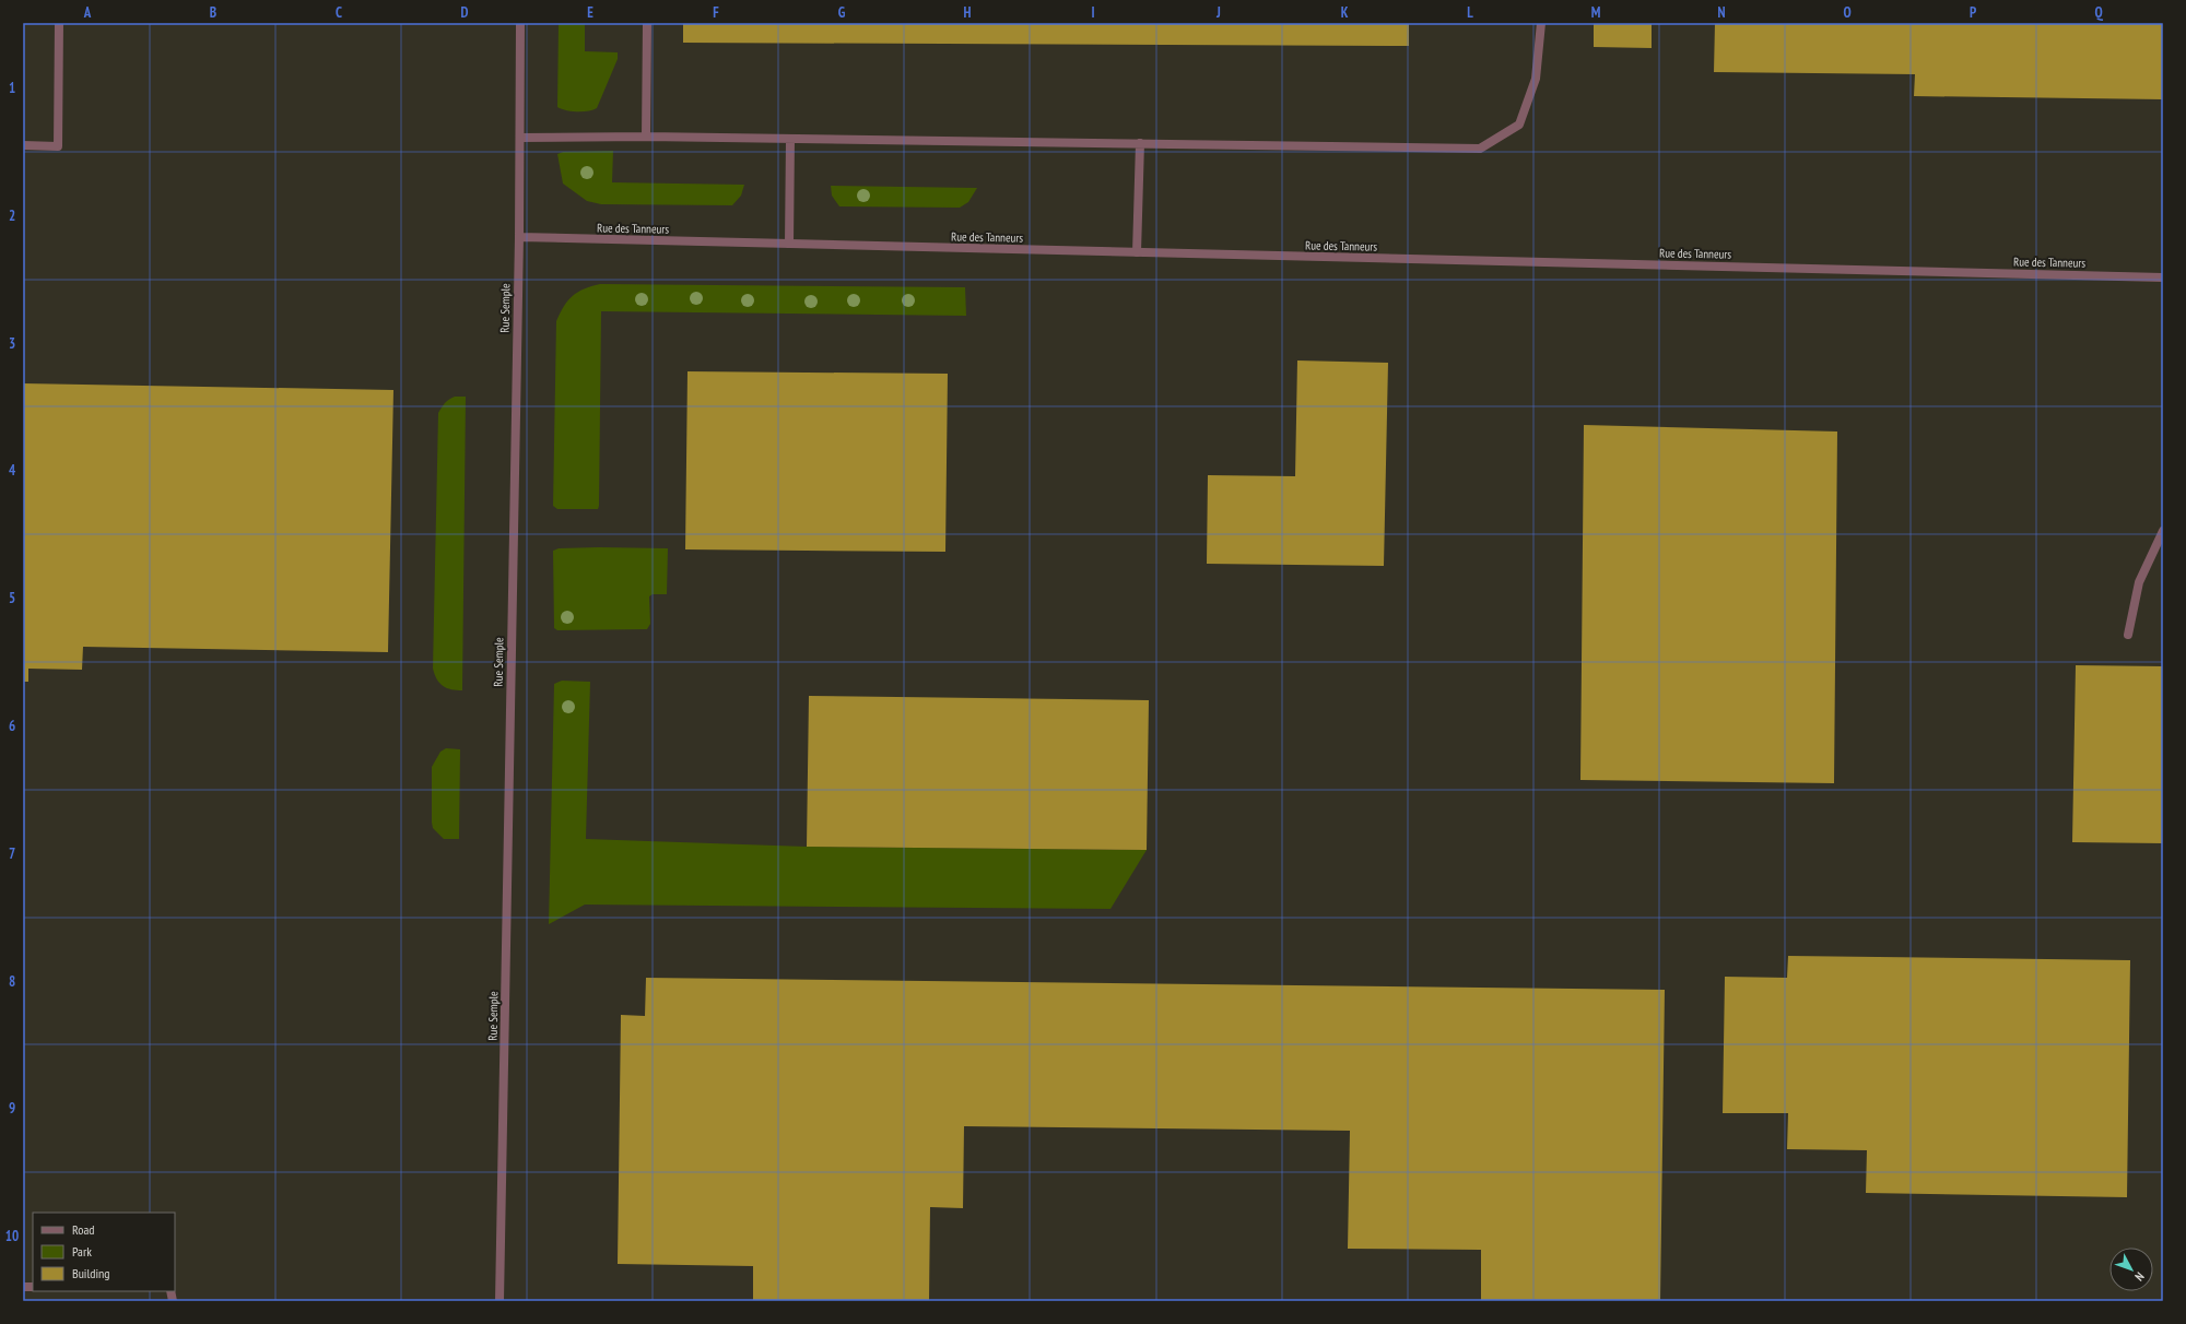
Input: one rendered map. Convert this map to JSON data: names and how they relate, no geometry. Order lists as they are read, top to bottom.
{
  "streets": {
    "street": ["Rue des Tanneurs", "Rue Semple"]
  },
  "crossings": [
    ["Rue des Tanneurs", "Rue Semple"]
  ],
  "legend": ["Road", "Park", "Building"],
  "north": "bottom right",
  "grid": {
    "columns": [
      "A",
      "B",
      "C",
      "D",
      "E",
      "F",
      "G",
      "H",
      "I",
      "J",
      "K",
      "L",
      "M",
      "N",
      "O",
      "P",
      "Q"
    ],
    "rows": [
      "1",
      "2",
      "3",
      "4",
      "5",
      "6",
      "7",
      "8",
      "9",
      "10"
    ]
  }
}
